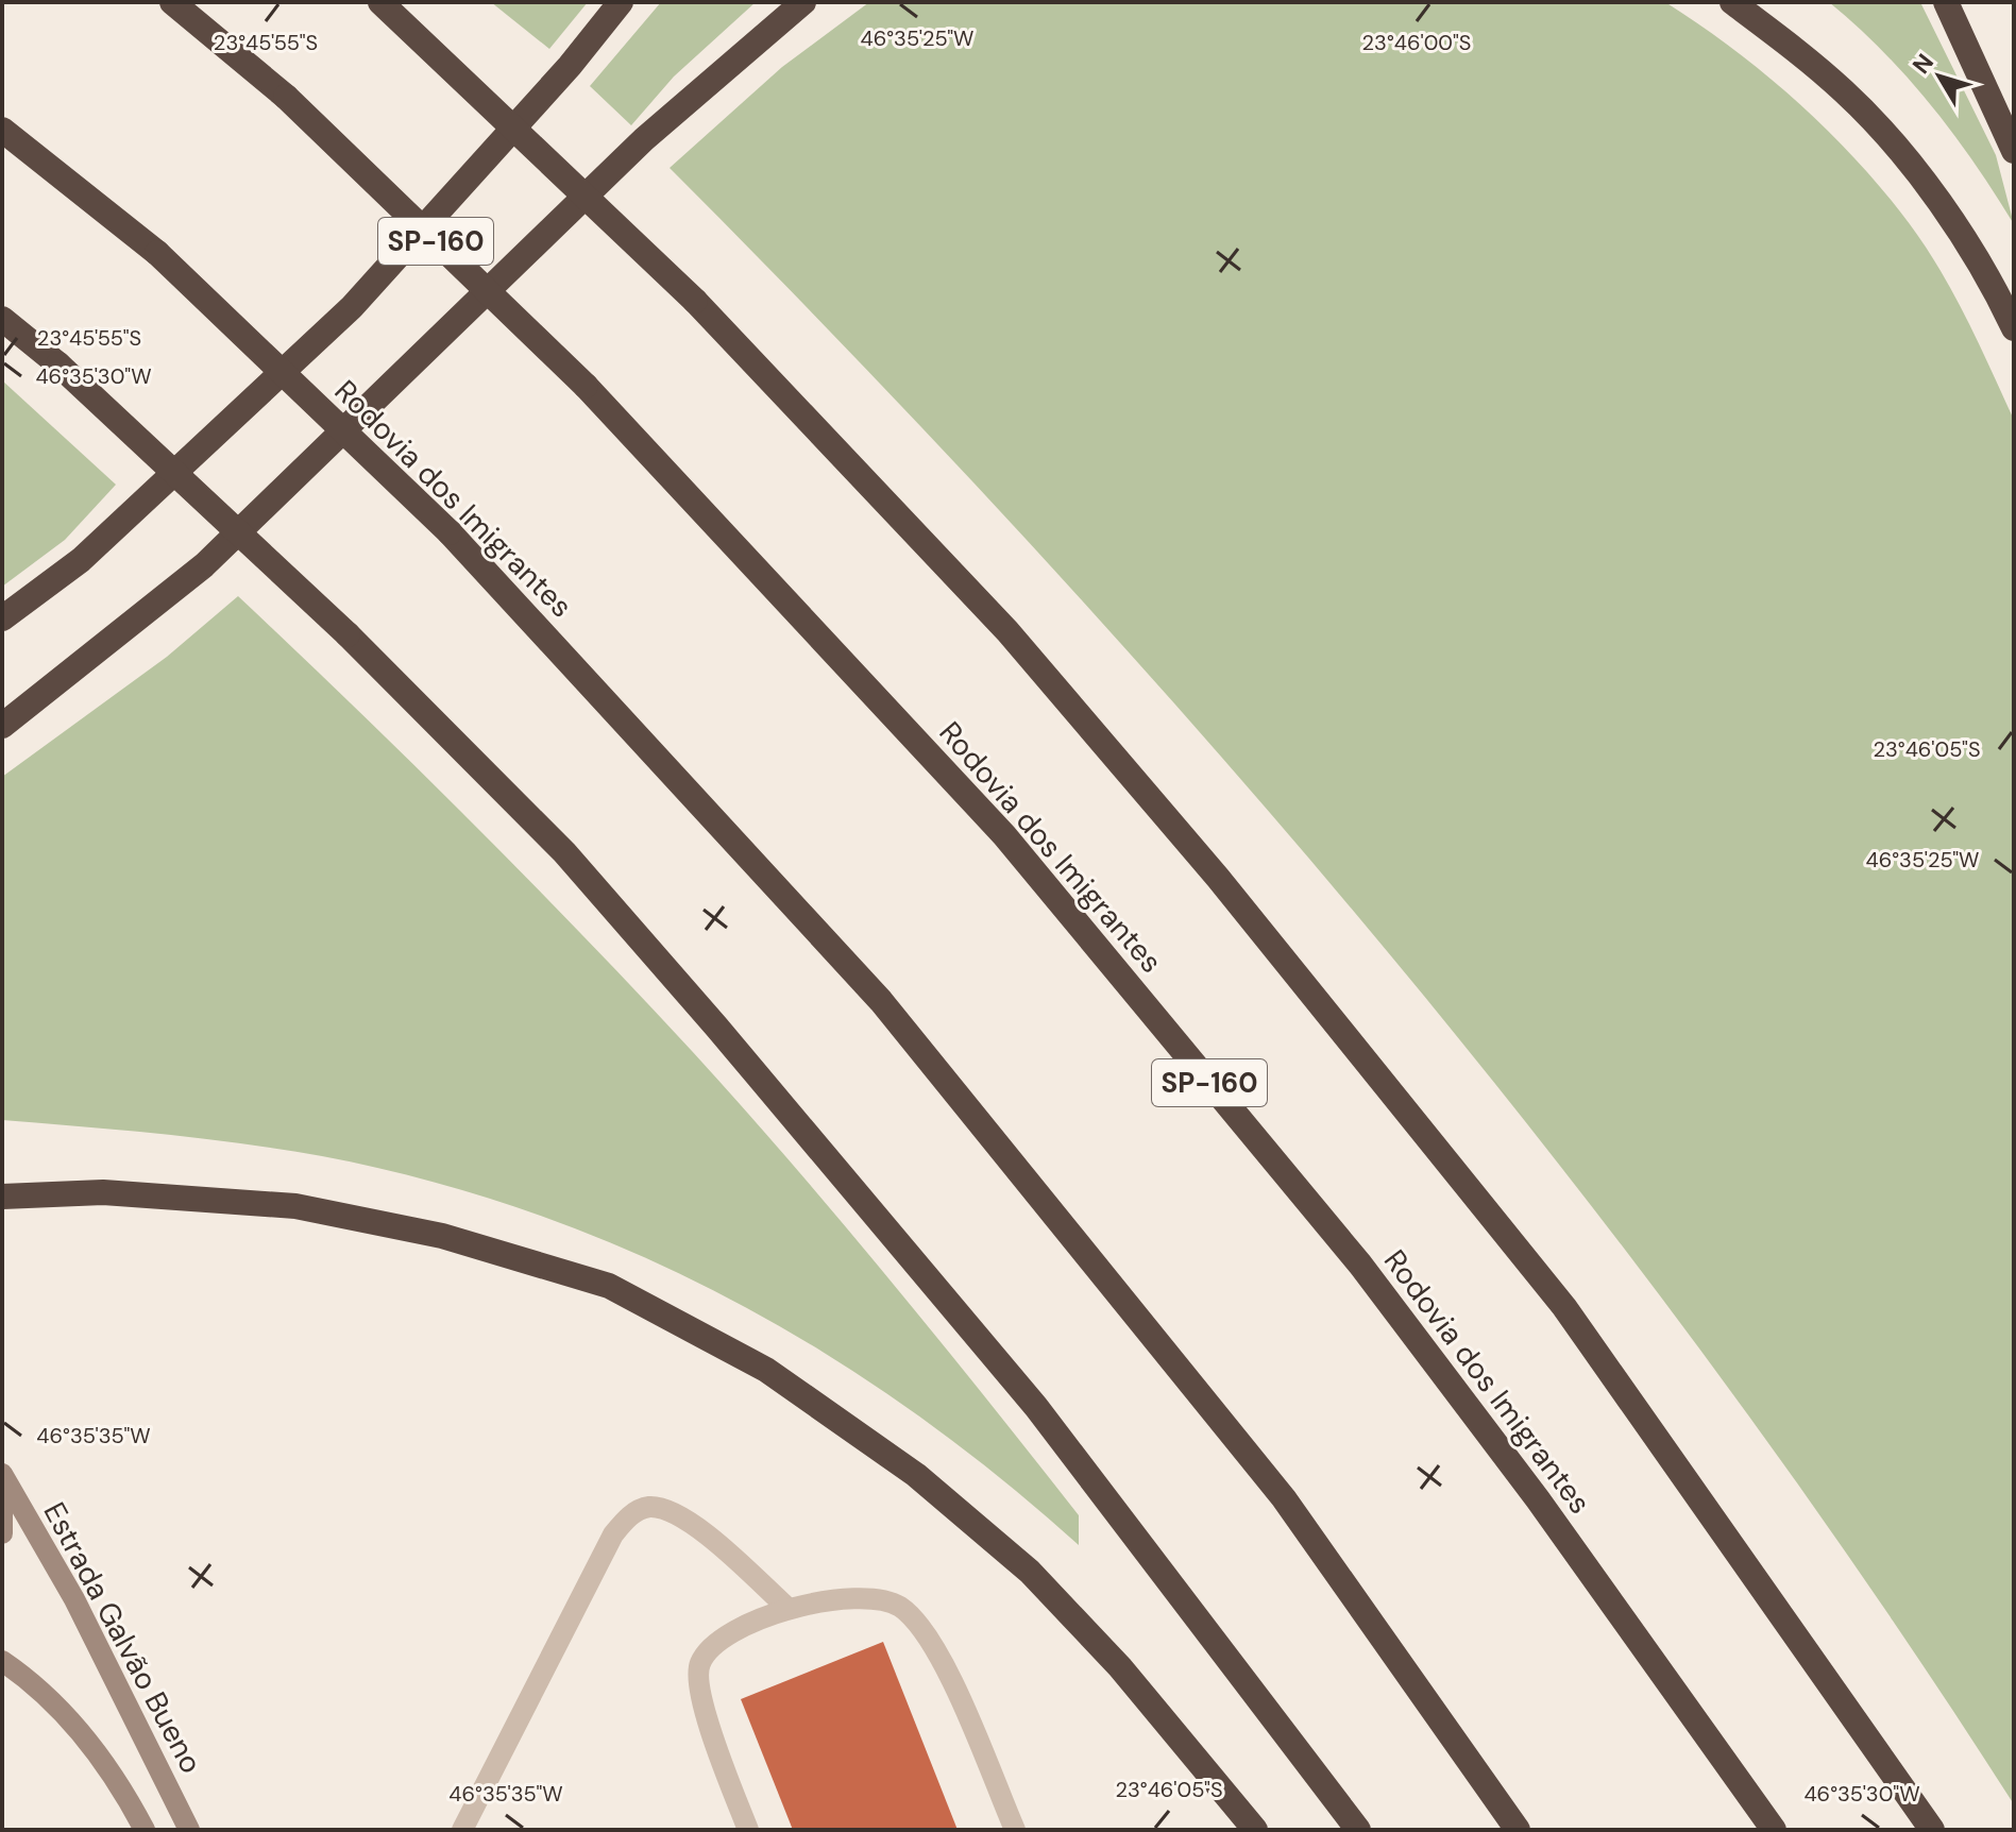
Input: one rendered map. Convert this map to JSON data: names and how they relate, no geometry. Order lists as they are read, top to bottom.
{
  "streets": {
    "highway": ["SP-160", "Rodovia dos Imigrantes"],
    "main road": ["Estrada Galvão Bueno"]
  },
  "north": "top left",
  "coordinates": [
    "46°35'25\"W",
    "23°45'55\"S",
    "23°46'00\"S",
    "46°35'30\"W",
    "23°46'05\"S",
    "46°35'35\"W"
  ]
}
